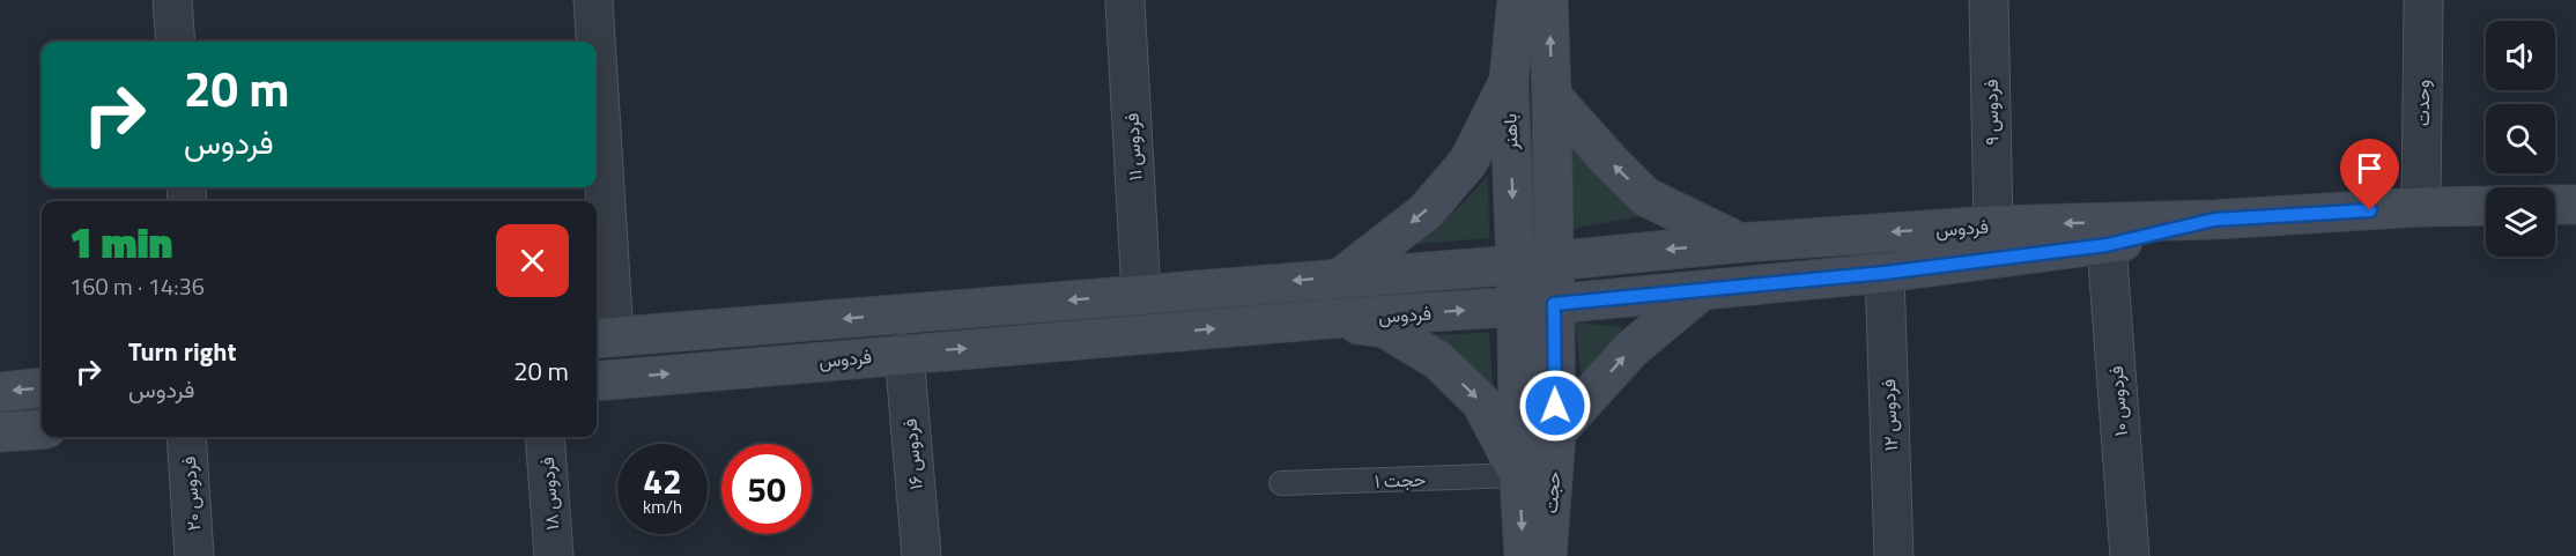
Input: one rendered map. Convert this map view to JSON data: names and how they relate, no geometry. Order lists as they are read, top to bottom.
{
  "streets": {
    "main road": ["باهنر", "فردوس", "حجت"],
    "street": [
      "وحدت",
      "فردوس ۹",
      "فردوس ۱۱",
      "فردوس ۱۰",
      "فردوس ۱۲",
      "فردوس ۱۶",
      "فردوس ۲۰",
      "فردوس ۱۸"
    ],
    "lane": ["حجت ۱"]
  },
  "crossings": [
    ["وحدت", "فردوس"],
    ["فردوس ۹", "فردوس"],
    ["باهنر", "فردوس"],
    ["باهنر", "حجت"],
    ["فردوس ۱۱", "فردوس"],
    ["فردوس", "فردوس ۱۰"],
    ["فردوس", "فردوس ۱۲"],
    ["فردوس", "فردوس ۱۶"],
    ["فردوس", "حجت"],
    ["حجت ۱", "حجت"]
  ],
  "page": {
    "turn": ["20 m", "فردوس"],
    "heading": ["1 min", "160 m · 14:36"],
    "list": [
      {
        "name": "Turn right",
        "note": "فردوس",
        "value": "20 m"
      }
    ],
    "speed": "42 km/h",
    "limit": "50"
  }
}
